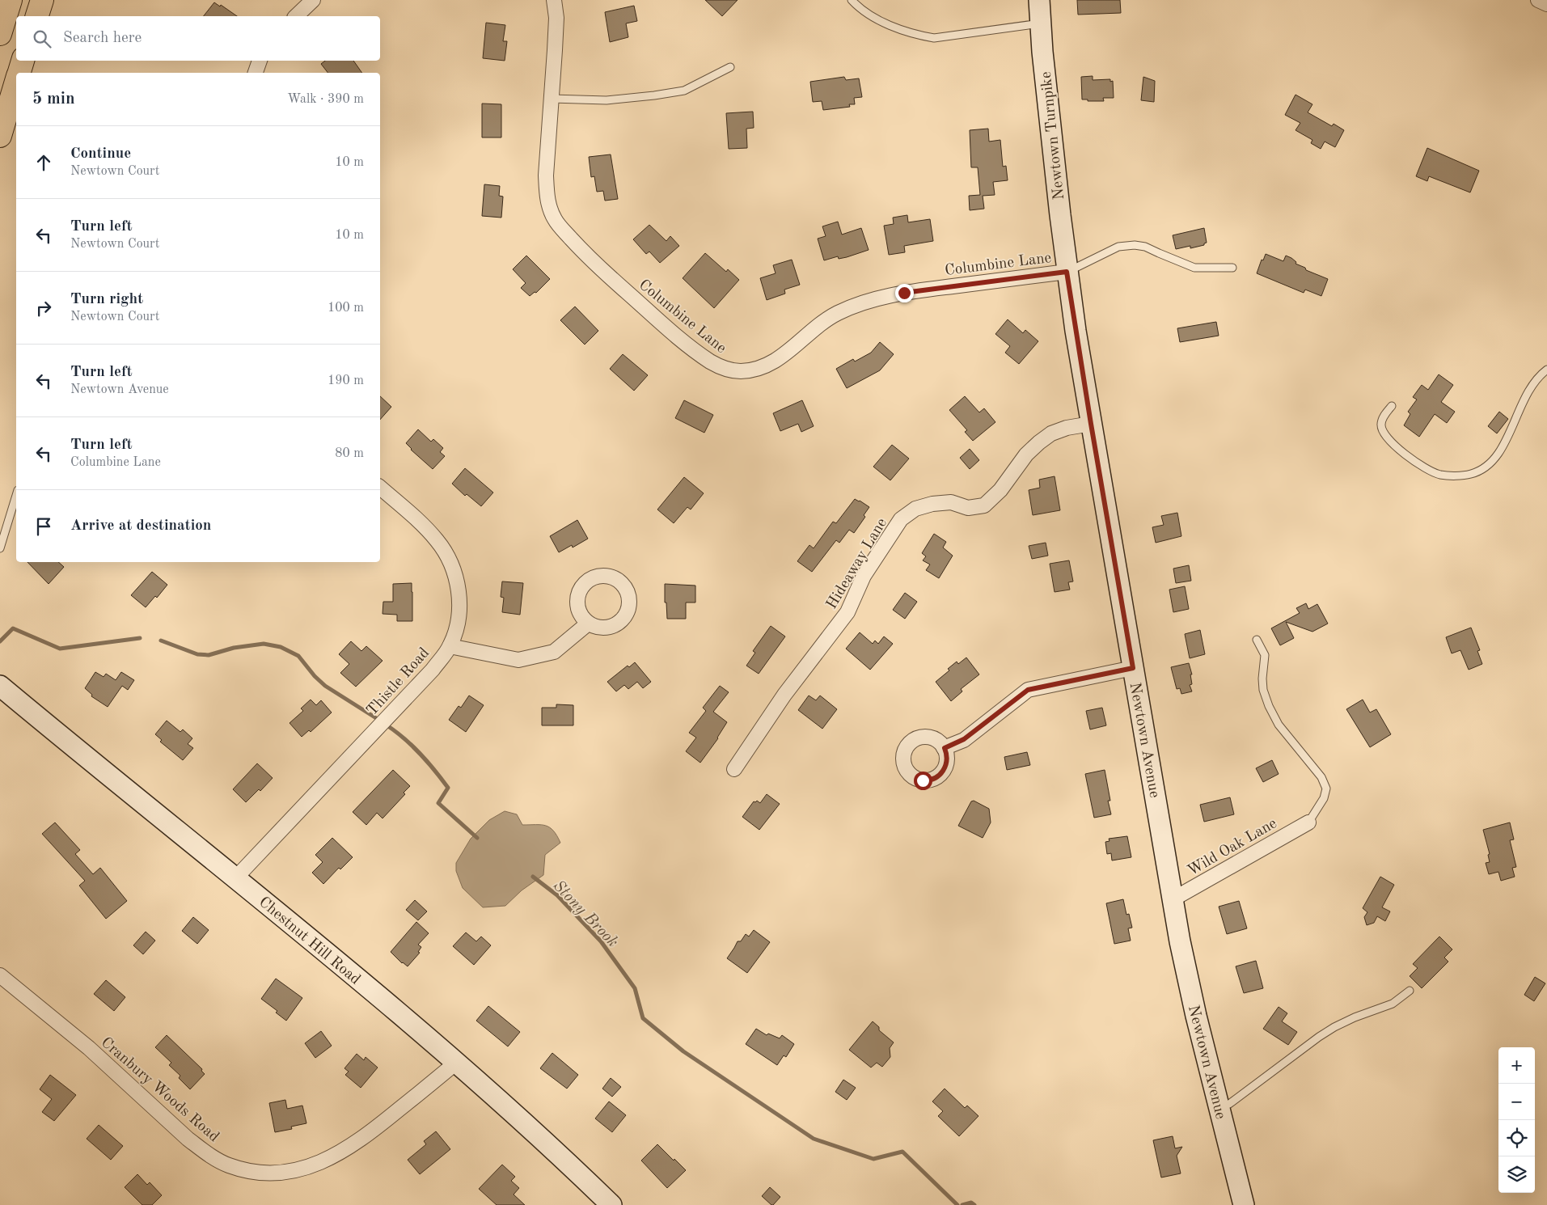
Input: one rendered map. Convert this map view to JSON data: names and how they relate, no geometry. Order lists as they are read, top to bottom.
{
  "streets": {
    "street": [
      "Newtown Turnpike",
      "Columbine Lane",
      "Hideaway Lane",
      "Thistle Road",
      "Newtown Avenue",
      "Wild Oak Lane",
      "Chestnut Hill Road",
      "Cranbury Woods Road"
    ]
  },
  "crossings": [
    ["Newtown Turnpike", "Columbine Lane"],
    ["Newtown Turnpike", "Newtown Avenue"],
    ["Columbine Lane", "Newtown Avenue"],
    ["Hideaway Lane", "Newtown Avenue"],
    ["Thistle Road", "Chestnut Hill Road"],
    ["Newtown Avenue", "Wild Oak Lane"],
    ["Chestnut Hill Road", "Cranbury Woods Road"]
  ],
  "water": ["Stony Brook"],
  "page": {
    "search": "Search here",
    "heading": ["5 min", "Walk · 390 m"],
    "list": [
      ["Continue", "Newtown Court", "10 m"],
      ["Turn left", "Newtown Court", "10 m"],
      ["Turn right", "Newtown Court", "100 m"],
      ["Turn left", "Newtown Avenue", "190 m"],
      ["Turn left", "Columbine Lane", "80 m"],
      "Arrive at destination"
    ],
    "map_buttons": ["+", "−"]
  }
}
